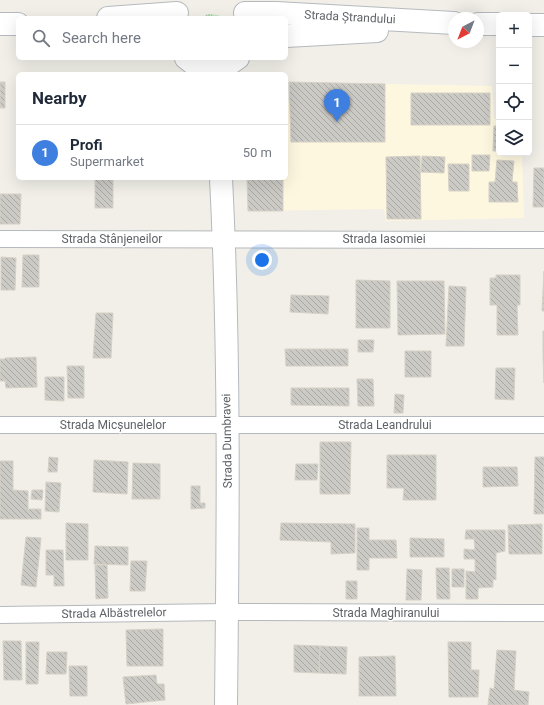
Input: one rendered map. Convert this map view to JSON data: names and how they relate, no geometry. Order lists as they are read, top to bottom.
{
  "streets": {
    "main road": ["Strada Ștrandului", "Strada Dumbravei"],
    "street": [
      "Strada Stânjeneilor",
      "Strada Iasomiei",
      "Strada Micșunelelor",
      "Strada Leandrului",
      "Strada Albăstrelelor",
      "Strada Maghiranului"
    ]
  },
  "crossings": [
    ["Strada Stânjeneilor", "Strada Iasomiei"],
    ["Strada Stânjeneilor", "Strada Dumbravei"],
    ["Strada Iasomiei", "Strada Dumbravei"],
    ["Strada Micșunelelor", "Strada Leandrului"],
    ["Strada Micșunelelor", "Strada Dumbravei"],
    ["Strada Leandrului", "Strada Dumbravei"],
    ["Strada Dumbravei", "Strada Albăstrelelor"],
    ["Strada Dumbravei", "Strada Maghiranului"],
    ["Strada Albăstrelelor", "Strada Maghiranului"]
  ],
  "north": "bottom left",
  "page": {
    "map_buttons": ["+", "−"],
    "search": "Search here",
    "heading": "Nearby",
    "pins": "1",
    "list": [
      {
        "mark": "1",
        "name": "Profi",
        "note": "Supermarket",
        "value": "50 m"
      }
    ]
  }
}
